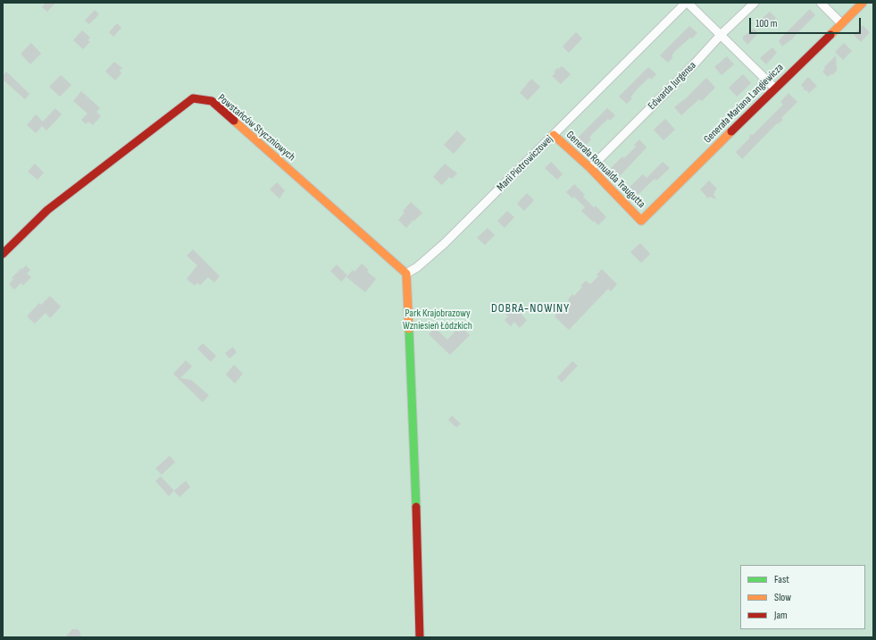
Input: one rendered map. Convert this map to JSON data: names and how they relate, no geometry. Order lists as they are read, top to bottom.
{
  "streets": {
    "street": [
      "Edwarda Jurgensa",
      "Generała Mariana Langiewicza",
      "Powstańców Styczniowych",
      "Marii Piotrowiczowej",
      "Generała Romualda Traugutta"
    ]
  },
  "crossings": [
    ["Edwarda Jurgensa", "Generała Romualda Traugutta"],
    ["Generała Mariana Langiewicza", "Generała Romualda Traugutta"],
    ["Powstańców Styczniowych", "Marii Piotrowiczowej"],
    ["Marii Piotrowiczowej", "Generała Romualda Traugutta"]
  ],
  "districts": ["DOBRA-NOWINY"],
  "parks": ["Park Krajobrazowy Wzniesień Łódzkich"],
  "legend": ["Fast", "Slow", "Jam"],
  "scale_bar": "100 m"
}
